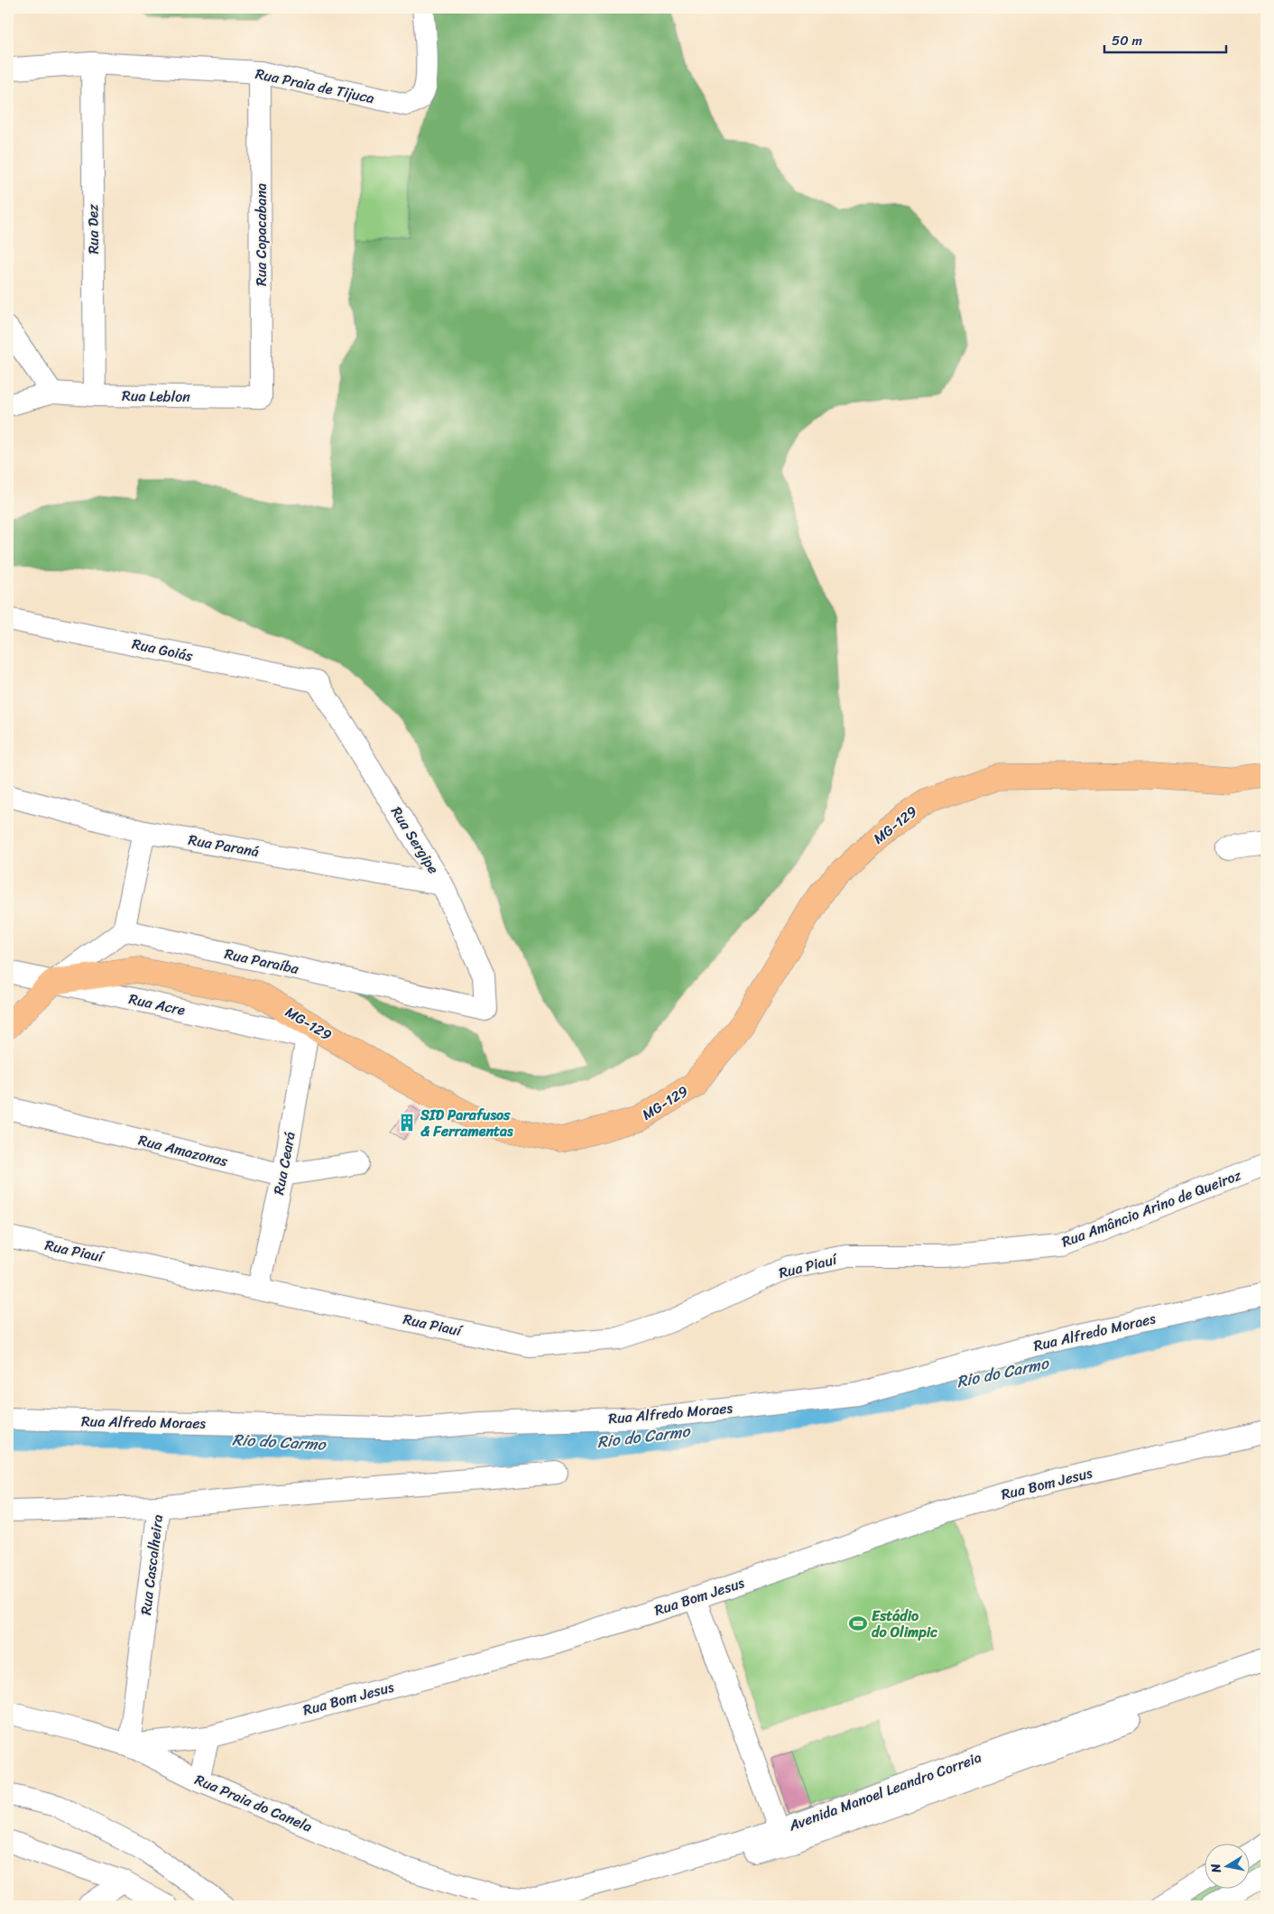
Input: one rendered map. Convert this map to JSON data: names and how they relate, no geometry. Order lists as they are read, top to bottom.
{
  "streets": {
    "main road": ["MG-129"],
    "street": [
      "Rua Praia de Tijuca",
      "Rua Dez",
      "Rua Copacabana",
      "Rua Leblon",
      "Rua Goiás",
      "Rua Sergipe",
      "Rua Paraná",
      "Rua Paraíba",
      "Rua Acre",
      "Rua Amazonas",
      "Rua Ceará",
      "Rua Amâncio Arino de Queiroz",
      "Rua Piauí",
      "Rua Alfredo Moraes",
      "Rua Bom Jesus",
      "Rua Cascalheira",
      "Avenida Manoel Leandro Correia",
      "Rua Praia do Canela"
    ]
  },
  "crossings": [
    ["Rua Praia de Tijuca", "Rua Dez"],
    ["Rua Praia de Tijuca", "Rua Copacabana"],
    ["Rua Dez", "Rua Leblon"],
    ["Rua Copacabana", "Rua Leblon"],
    ["Rua Goiás", "Rua Sergipe"],
    ["MG-129", "Rua Acre"],
    ["Rua Sergipe", "Rua Paraná"],
    ["Rua Sergipe", "Rua Paraíba"],
    ["Rua Acre", "Rua Ceará"],
    ["Rua Amazonas", "Rua Ceará"],
    ["Rua Ceará", "Rua Piauí"],
    ["Rua Amâncio Arino de Queiroz", "Rua Piauí"],
    ["Rua Bom Jesus", "Rua Cascalheira"],
    ["Rua Bom Jesus", "Rua Praia do Canela"],
    ["Rua Cascalheira", "Rua Praia do Canela"],
    ["Avenida Manoel Leandro Correia", "Rua Praia do Canela"]
  ],
  "water": ["Rio do Carmo"],
  "places": {
    "building": ["SID Parafusos & Ferramentas"],
    "sports": ["Estádio do Olimpic"]
  },
  "scale_bar": "50 m",
  "north": "left"
}
